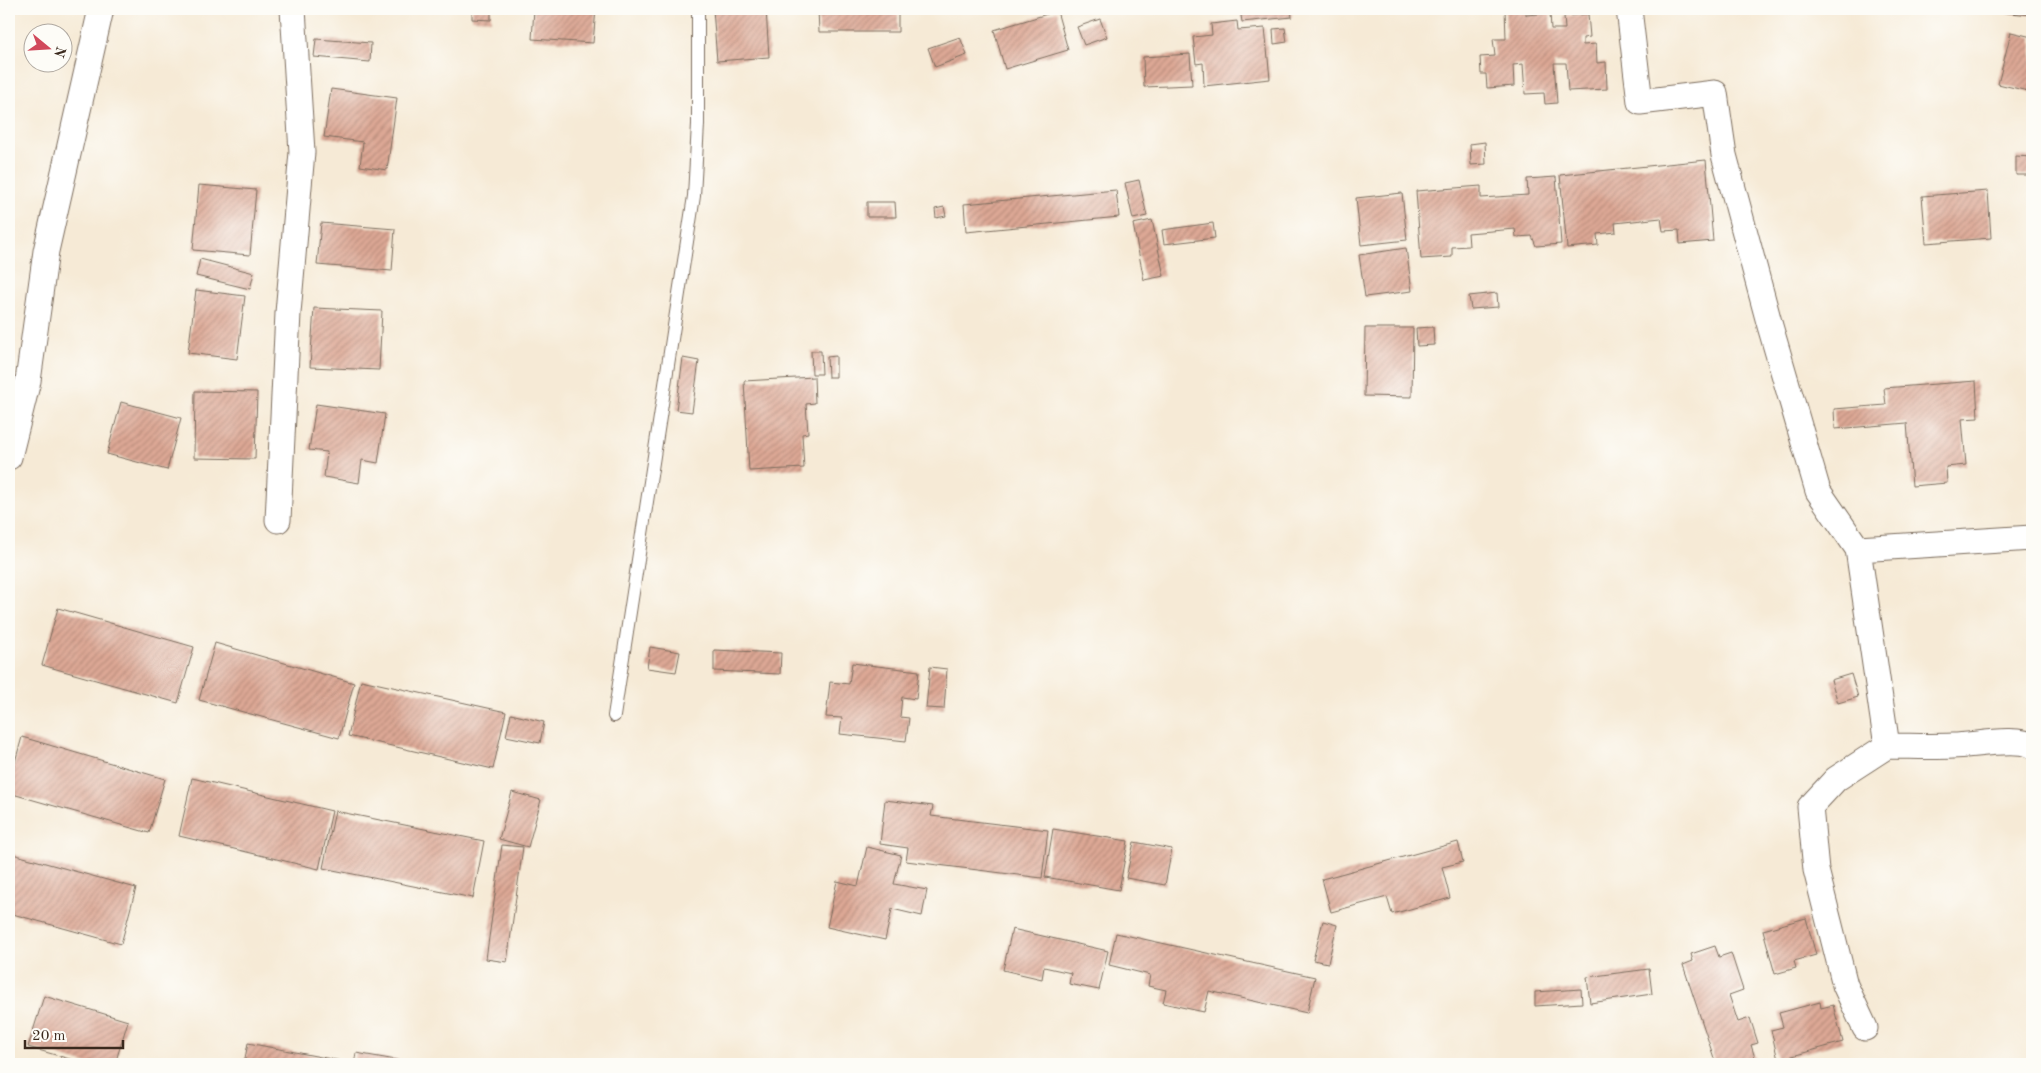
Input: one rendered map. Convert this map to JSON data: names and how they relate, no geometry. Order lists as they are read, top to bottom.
{
  "scale_bar": "20 m",
  "north": "right"
}
